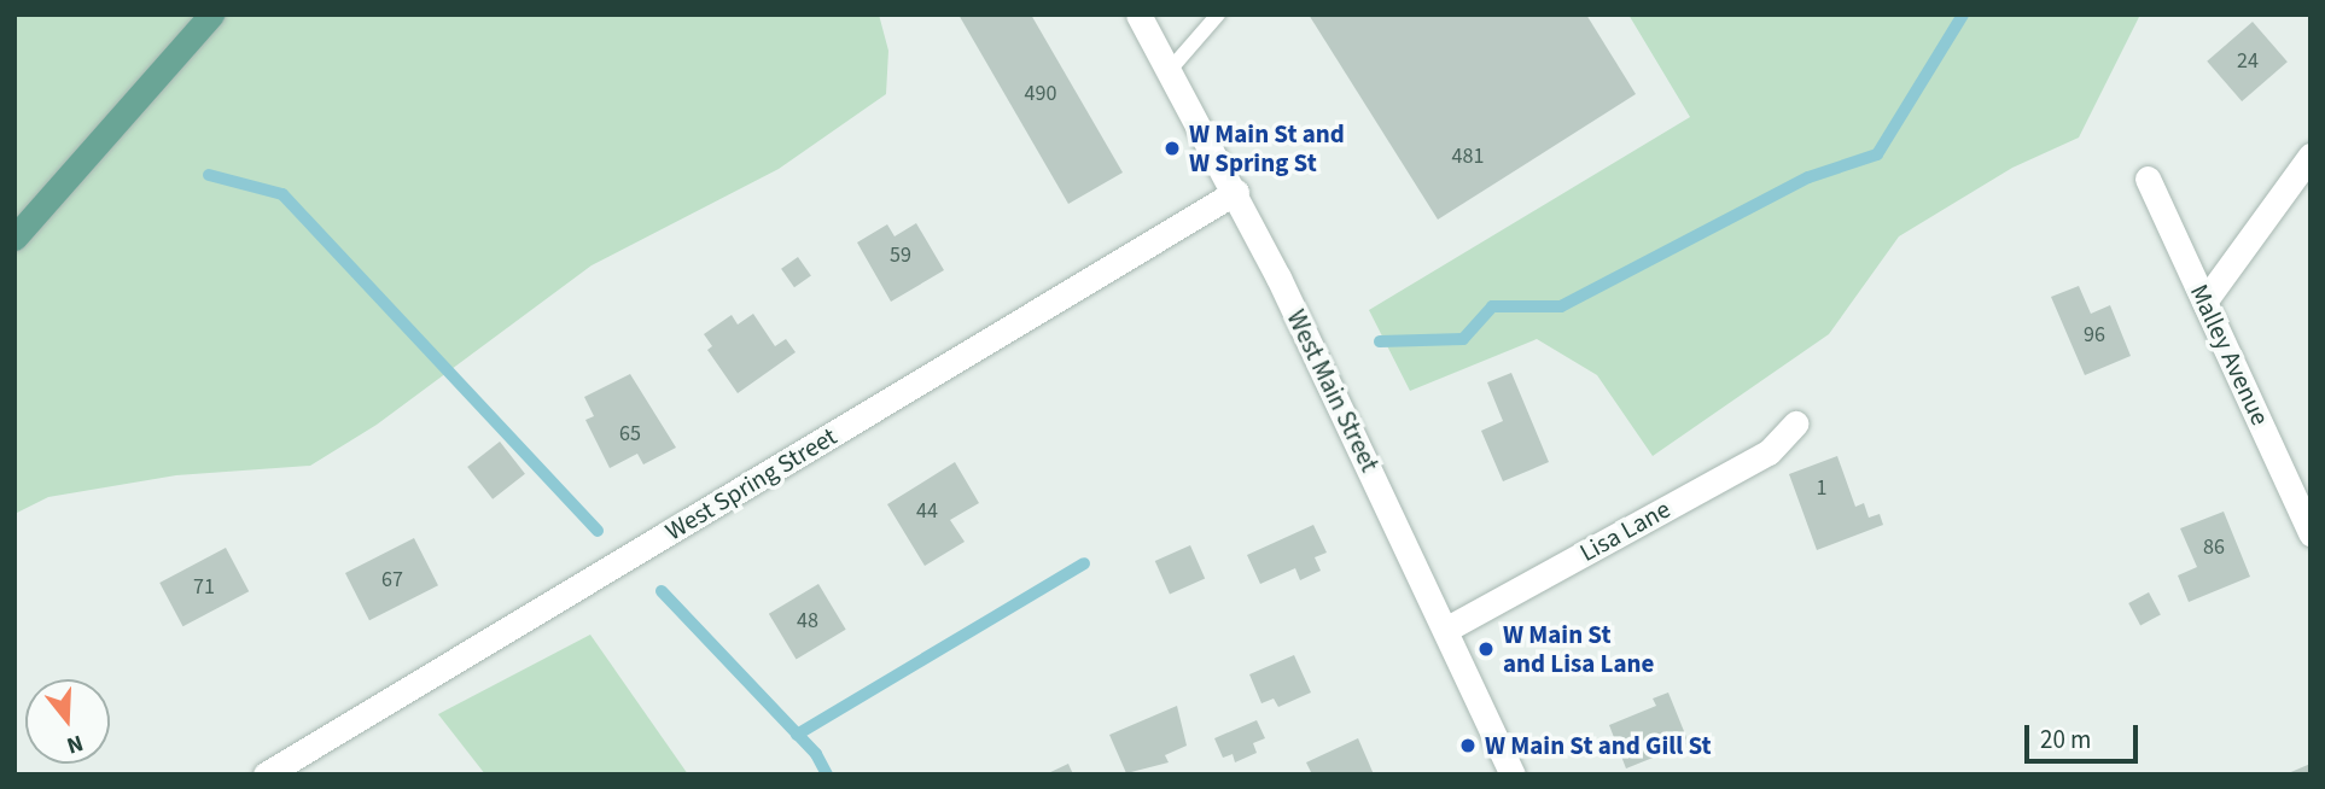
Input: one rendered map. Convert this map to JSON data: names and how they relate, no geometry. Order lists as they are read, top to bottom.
{
  "streets": {
    "street": [
      "Malley Avenue",
      "West Main Street",
      "West Spring Street",
      "Lisa Lane"
    ]
  },
  "crossings": [
    ["West Main Street", "West Spring Street"],
    ["West Main Street", "Lisa Lane"]
  ],
  "places": ["W Main St and W Spring St", "W Main St and Lisa Lane", "W Main St and Gill St"],
  "house_numbers": [
    "24",
    "490",
    "481",
    "59",
    "96",
    "65",
    "1",
    "44",
    "86",
    "67",
    "71",
    "48"
  ],
  "scale_bar": "20 m",
  "north": "bottom"
}
